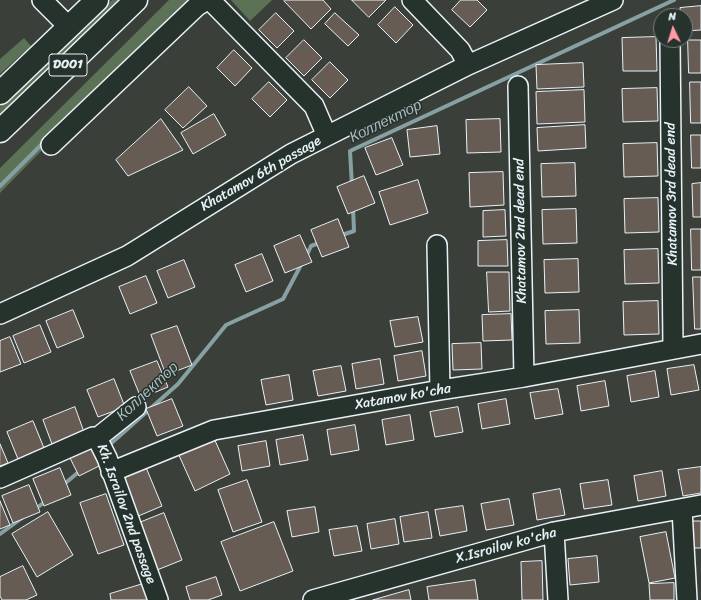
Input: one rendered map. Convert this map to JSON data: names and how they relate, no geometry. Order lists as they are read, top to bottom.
{
  "streets": {
    "highway": ["D001"],
    "street": [
      "Khatamov 6th passage",
      "Khatamov 3rd dead end",
      "Khatamov 2nd dead end",
      "Xatamov ko'cha",
      "Kh. Israilov 2nd passage",
      "X.Isroilov ko'cha"
    ]
  },
  "crossings": [
    ["Khatamov 3rd dead end", "Xatamov ko'cha"],
    ["Khatamov 2nd dead end", "Xatamov ko'cha"],
    ["Xatamov ko'cha", "Kh. Israilov 2nd passage"]
  ],
  "water": ["Коллектор"],
  "north": "top"
}
